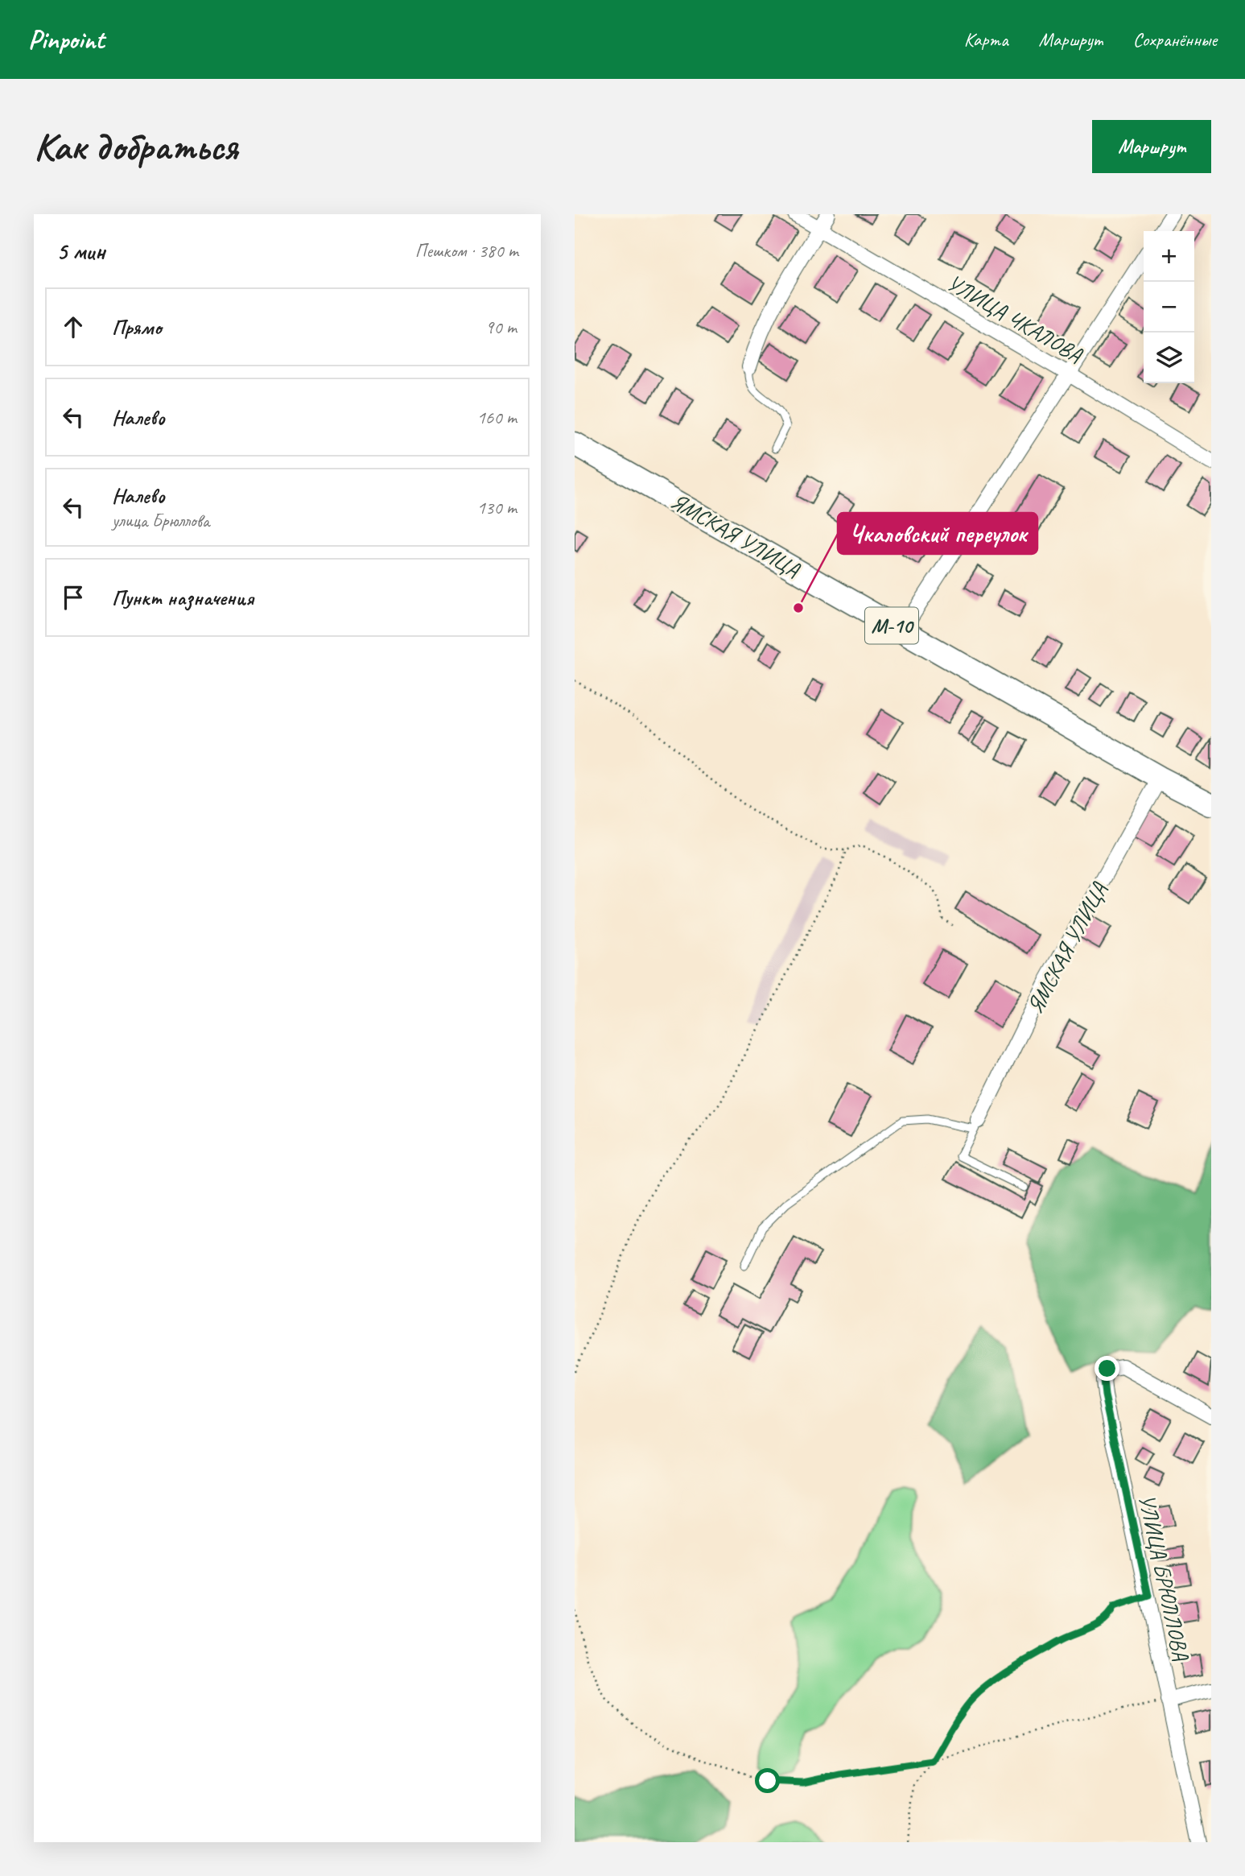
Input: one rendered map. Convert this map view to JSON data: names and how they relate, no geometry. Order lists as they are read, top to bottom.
{
  "streets": {
    "highway": ["ЯМСКАЯ УЛИЦА", "М-10"],
    "street": ["УЛИЦА ЧКАЛОВА", "УЛИЦА БРЮЛЛОВА"]
  },
  "places": ["Чкаловский переулок"],
  "page": {
    "header": "Pinpoint",
    "nav": ["Карта", "Маршрут", "Сохранённые"],
    "buttons": "Маршрут",
    "title": "Как добраться",
    "heading": ["5 мин", "Пешком · 380 m"],
    "map_buttons": ["+", "−"],
    "list": [
      ["Прямо", "90 m"],
      ["Налево", "160 m"],
      ["Налево", "улица Брюллова", "130 m"],
      "Пункт назначения"
    ]
  }
}
